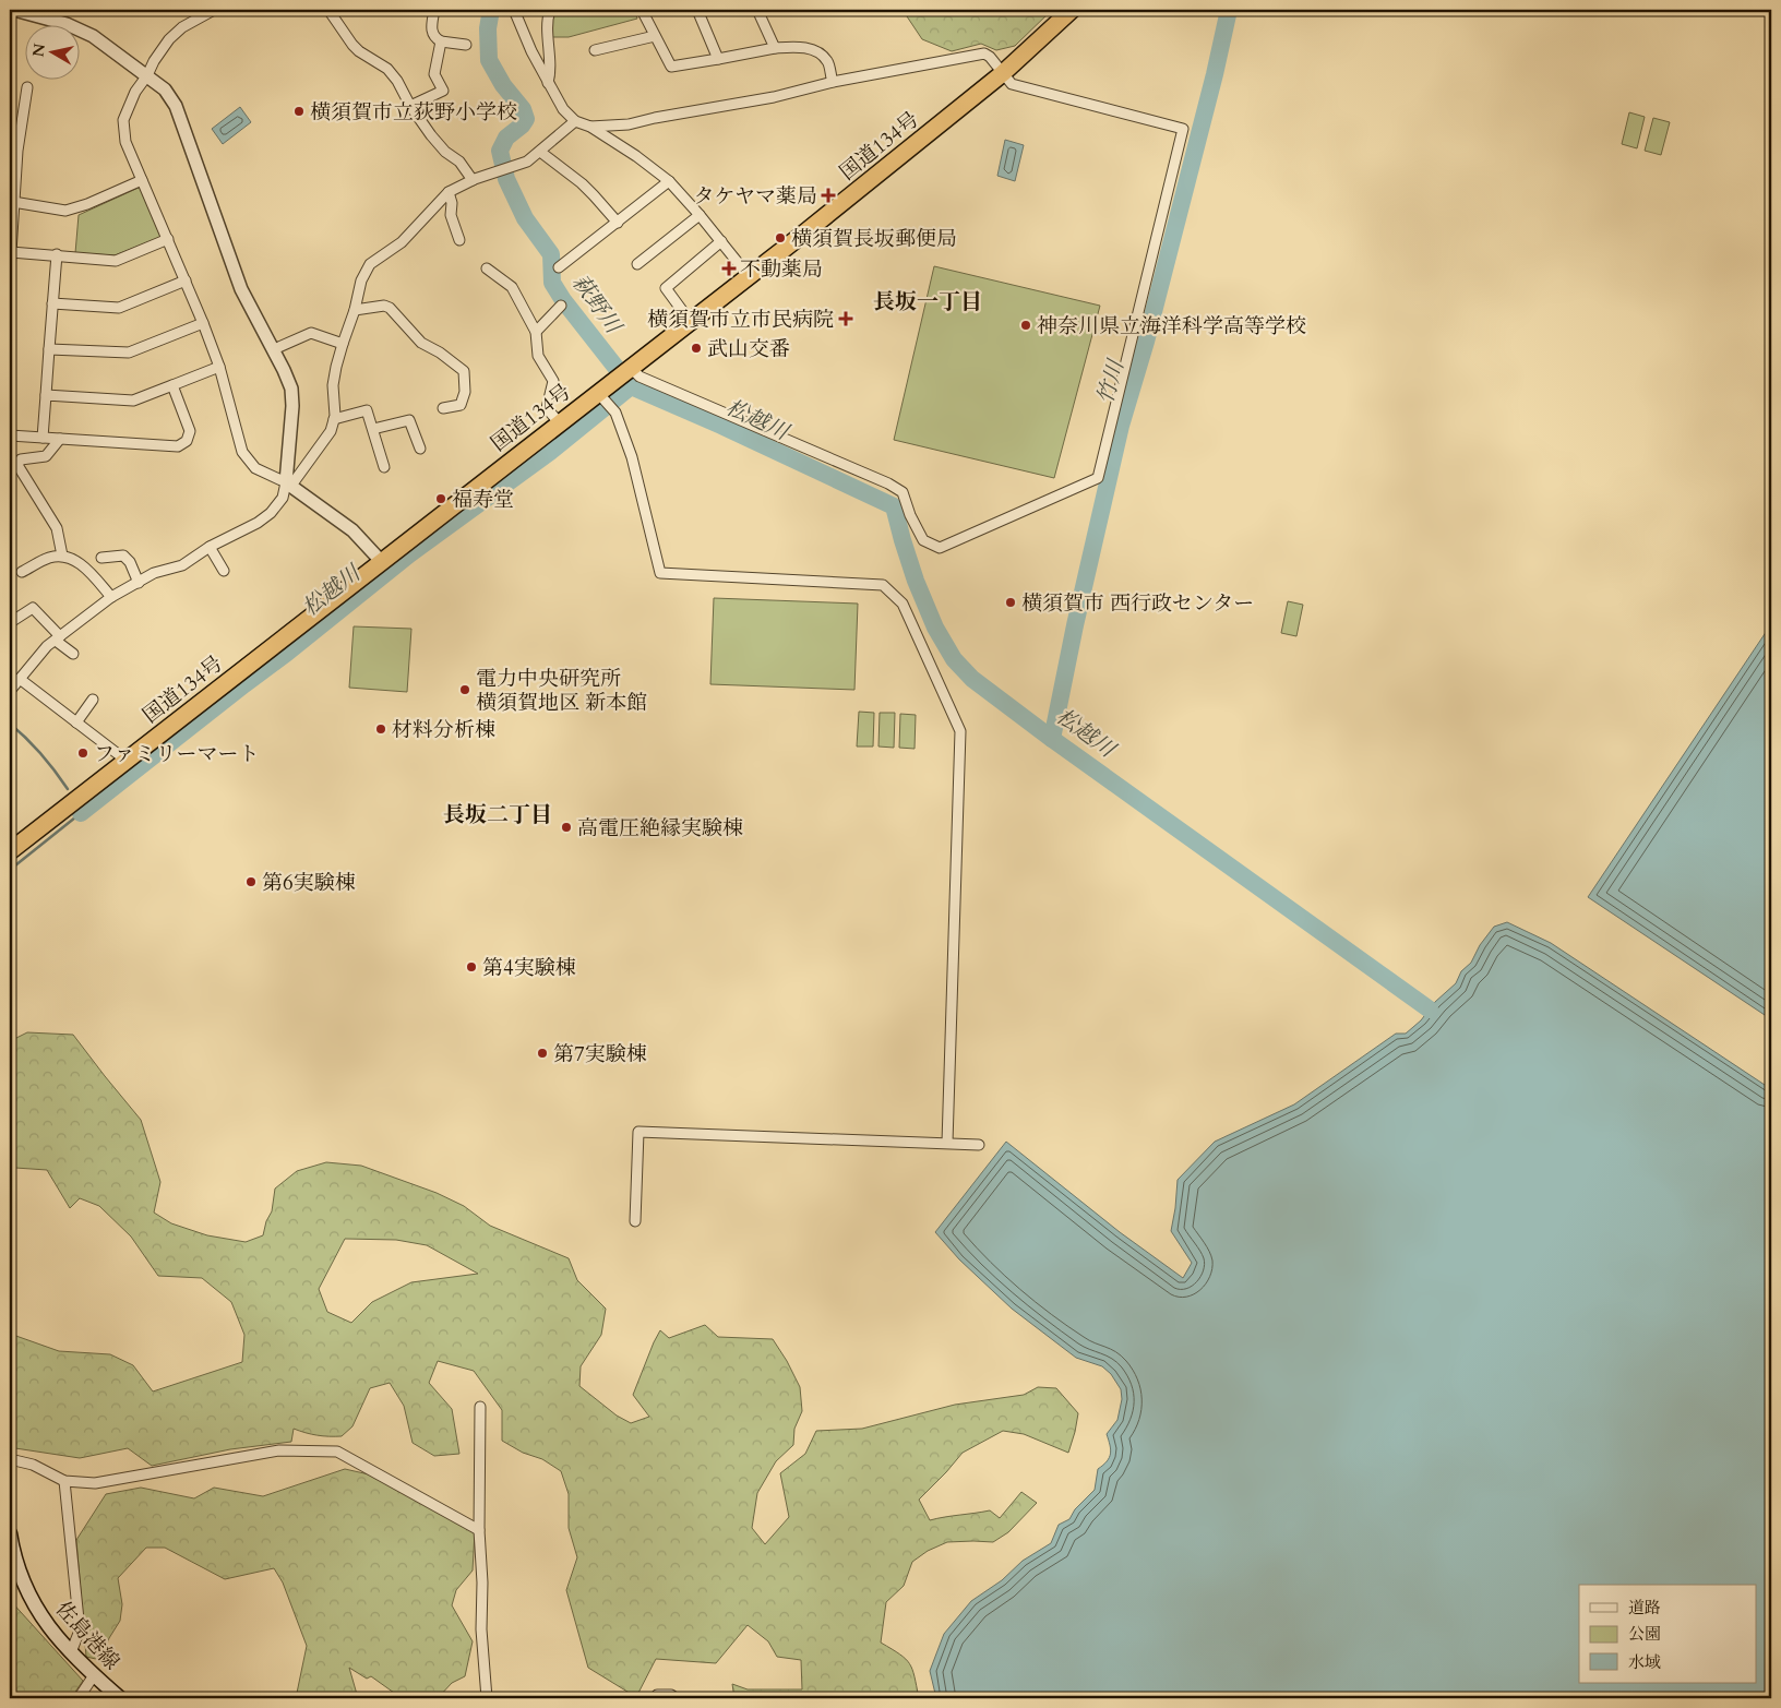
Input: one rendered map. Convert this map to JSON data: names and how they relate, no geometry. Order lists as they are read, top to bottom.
{
  "streets": {
    "highway": ["国道134号"],
    "main road": ["佐島港線"]
  },
  "districts": ["長坂一丁目", "長坂二丁目"],
  "water": ["萩野川", "竹川", "松越川"],
  "places": {
    "other": [
      "横須賀市立荻野小学校",
      "横須賀長坂郵便局",
      "神奈川県立海洋科学高等学校",
      "武山交番",
      "福寿堂",
      "横須賀市 西行政センター",
      "電力中央研究所 横須賀地区 新本館",
      "材料分析棟",
      "ファミリーマート",
      "高電圧絶縁実験棟",
      "第6実験棟",
      "第4実験棟",
      "第7実験棟"
    ],
    "health": ["タケヤマ薬局", "不動薬局", "横須賀市立市民病院"]
  },
  "legend": ["道路", "公園", "水域"],
  "north": "left"
}
